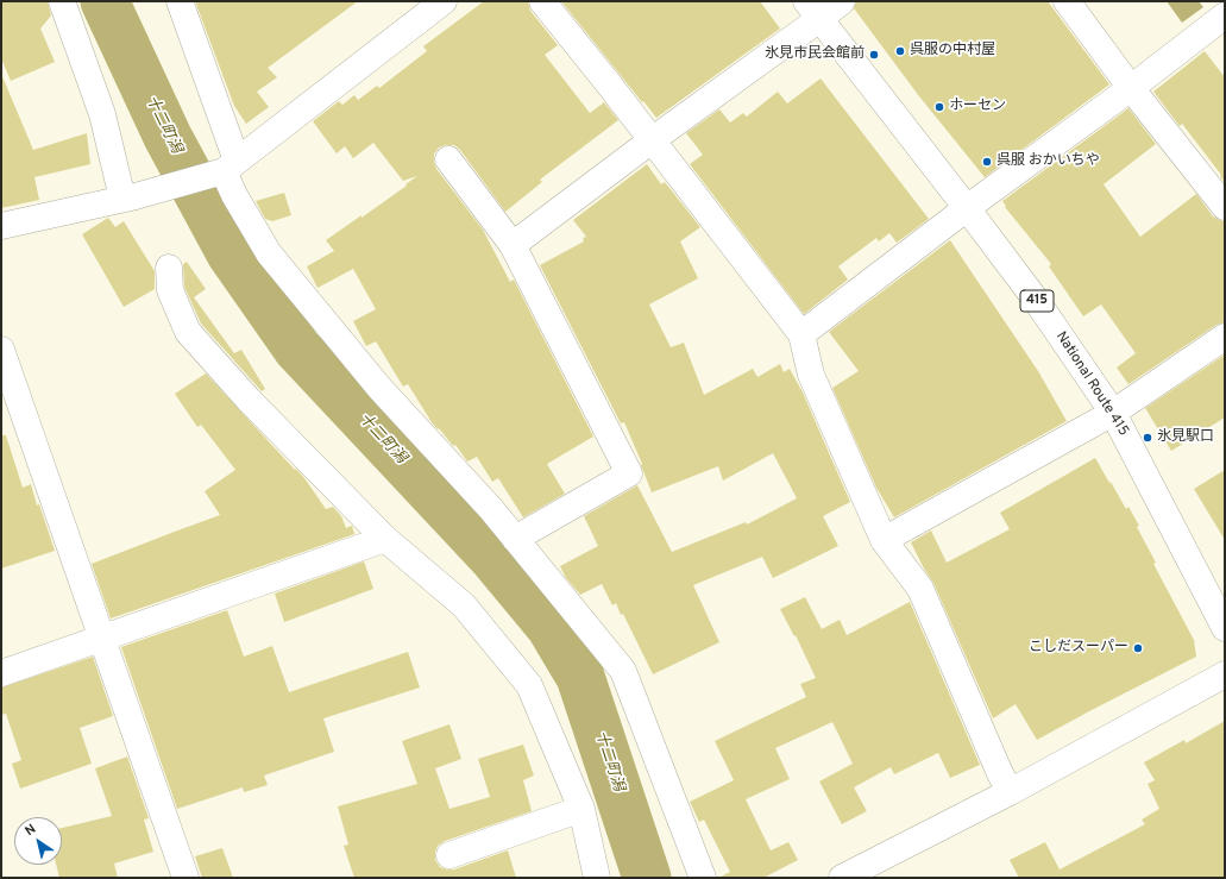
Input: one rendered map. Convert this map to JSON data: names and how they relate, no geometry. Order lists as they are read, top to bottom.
{
  "streets": {
    "main road": ["415", "National Route 415"]
  },
  "water": ["十二町潟"],
  "places": [
    "呉服の中村屋",
    "氷見市民会館前",
    "ホーセン",
    "呉服 おかいちや",
    "氷見駅口",
    "こしだスーパー"
  ],
  "north": "top left"
}
